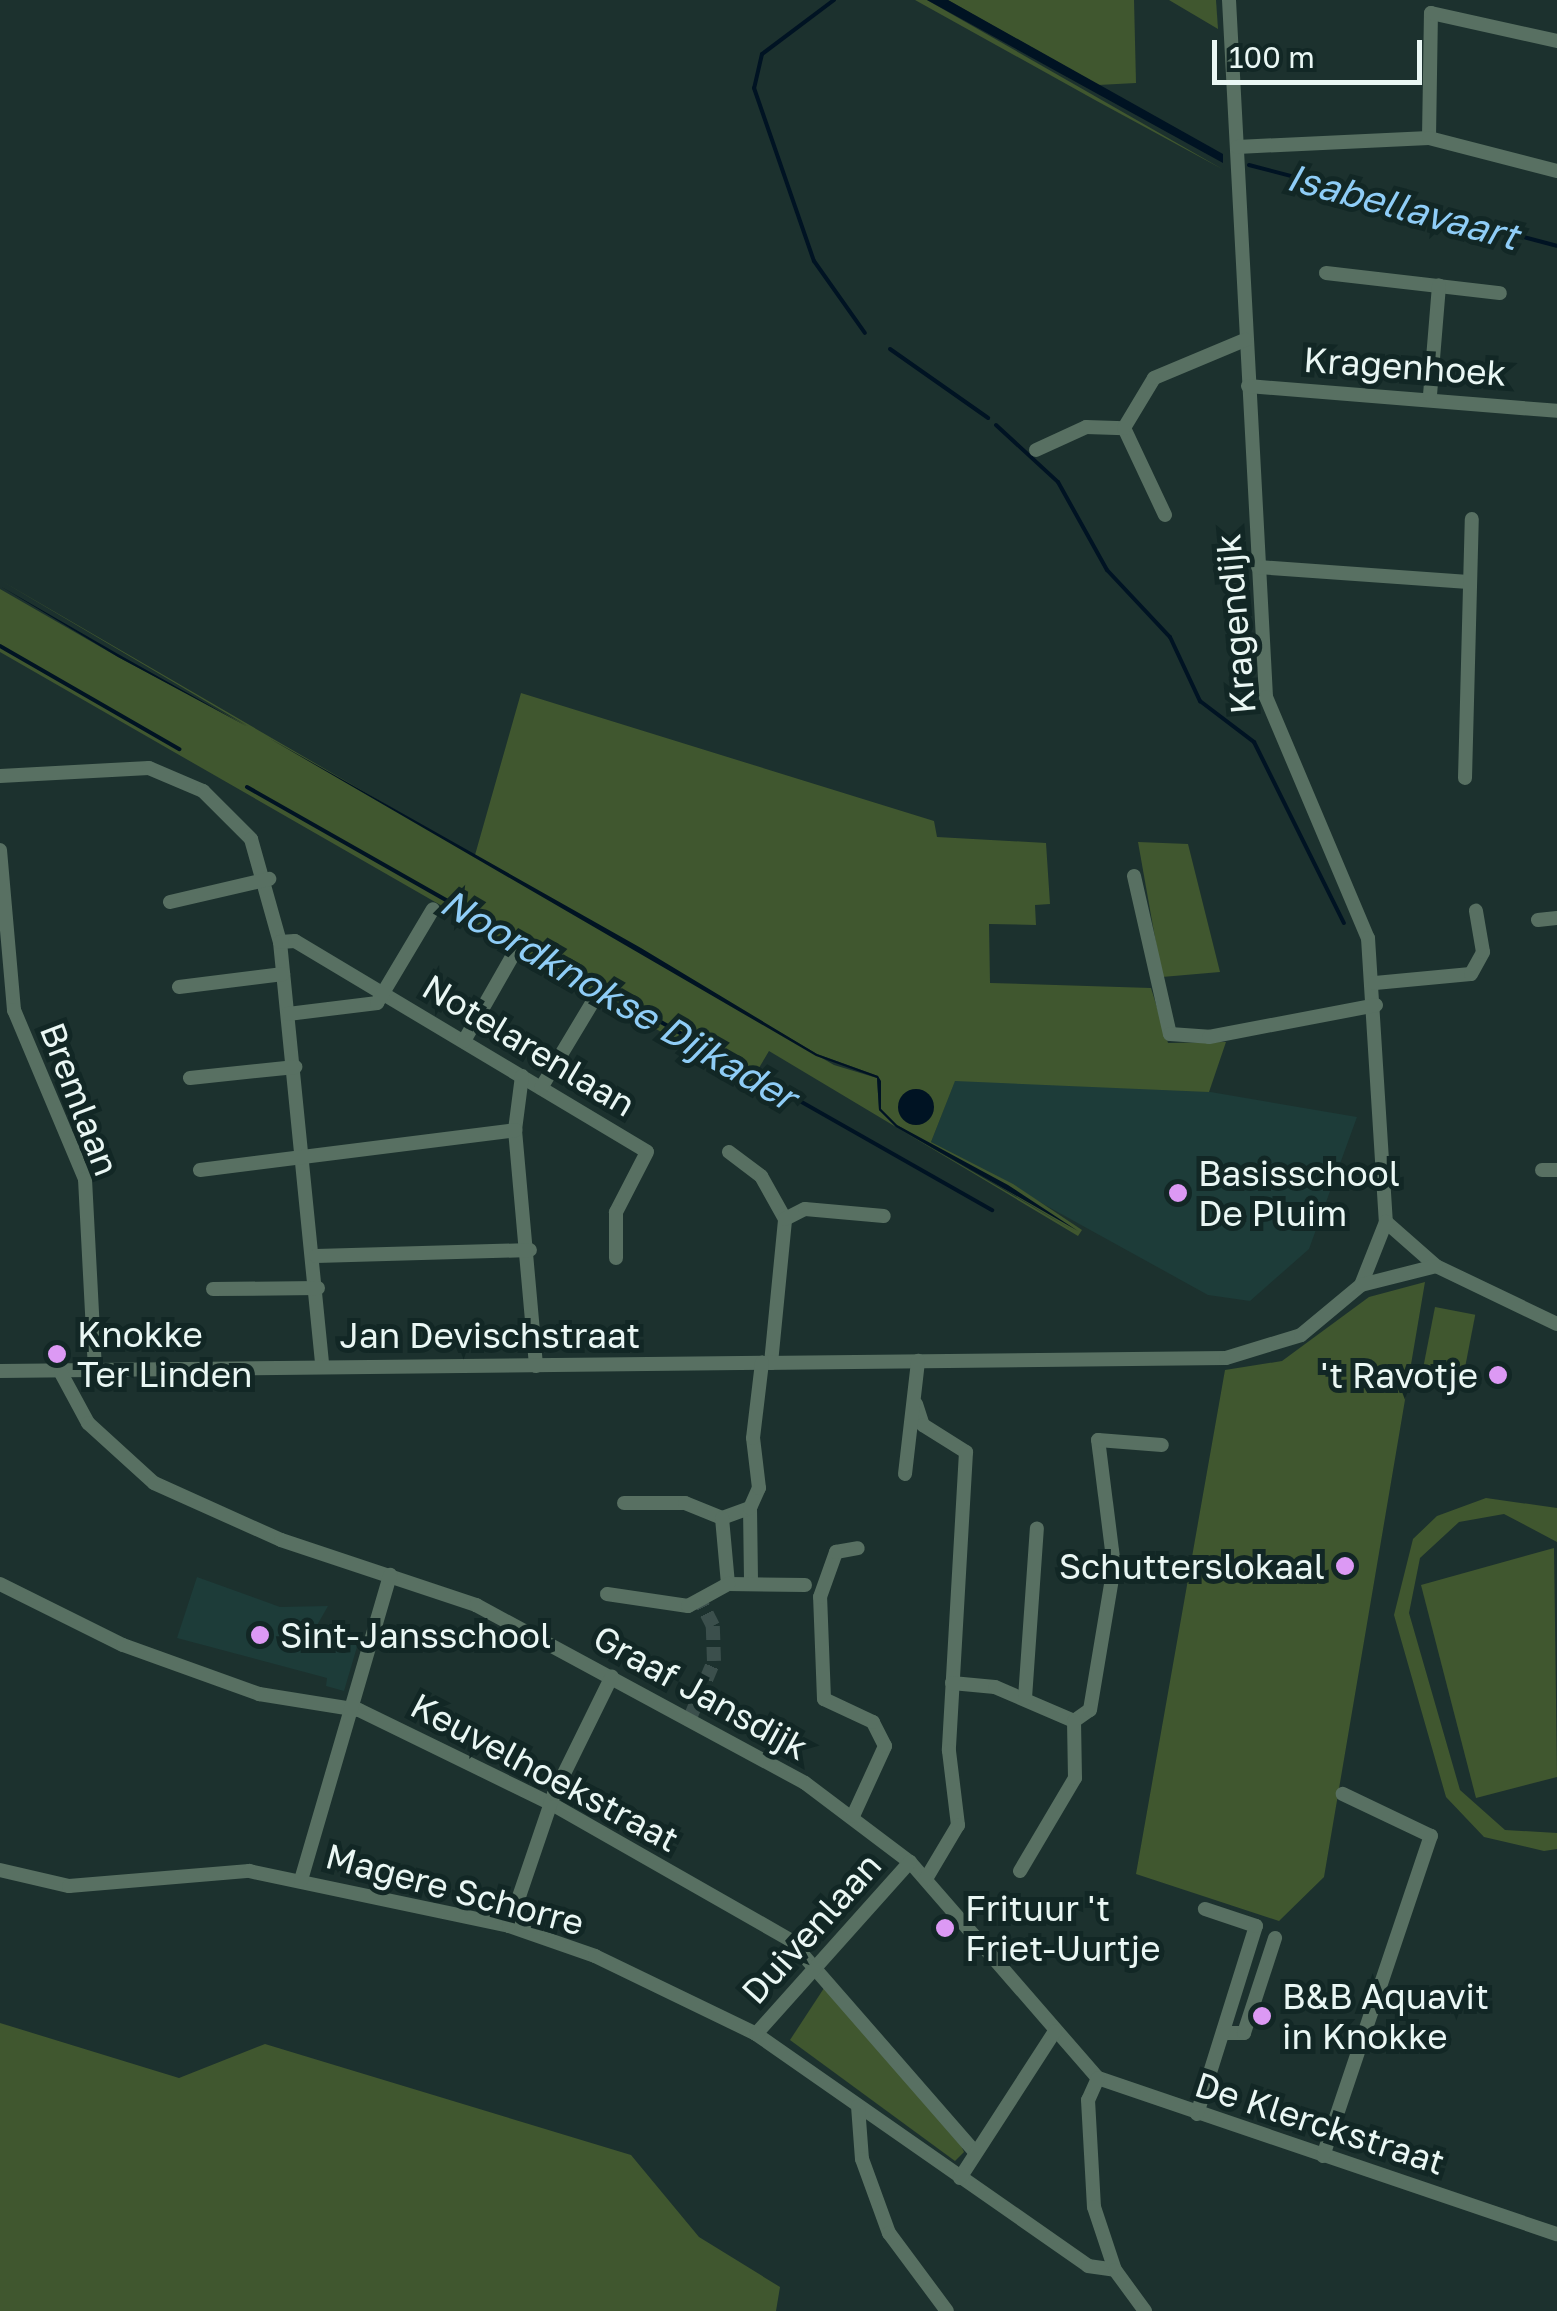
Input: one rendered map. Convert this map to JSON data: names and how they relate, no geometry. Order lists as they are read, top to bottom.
{
  "streets": {
    "street": [
      "Kragenhoek",
      "Kragendijk",
      "Notelarenlaan",
      "Bremlaan",
      "Jan Devischstraat",
      "Graaf Jansdijk",
      "Keuvelhoekstraat",
      "Magere Schorre",
      "Duivenlaan",
      "De Klerckstraat"
    ]
  },
  "crossings": [
    ["Kragenhoek", "Kragendijk"],
    ["Kragendijk", "Jan Devischstraat"],
    ["Bremlaan", "Jan Devischstraat"],
    ["Jan Devischstraat", "Graaf Jansdijk"],
    ["Graaf Jansdijk", "Duivenlaan"],
    ["Graaf Jansdijk", "De Klerckstraat"],
    ["Keuvelhoekstraat", "Duivenlaan"],
    ["Magere Schorre", "Duivenlaan"]
  ],
  "water": ["Isabellavaart", "Noordknokse Dijkader"],
  "places": [
    "Basisschool De Pluim",
    "Knokke Ter Linden",
    "'t Ravotje",
    "Schutterslokaal",
    "Sint-Jansschool",
    "Frituur 't Friet-Uurtje",
    "B&B Aquavit in Knokke"
  ],
  "scale_bar": "100 m"
}
